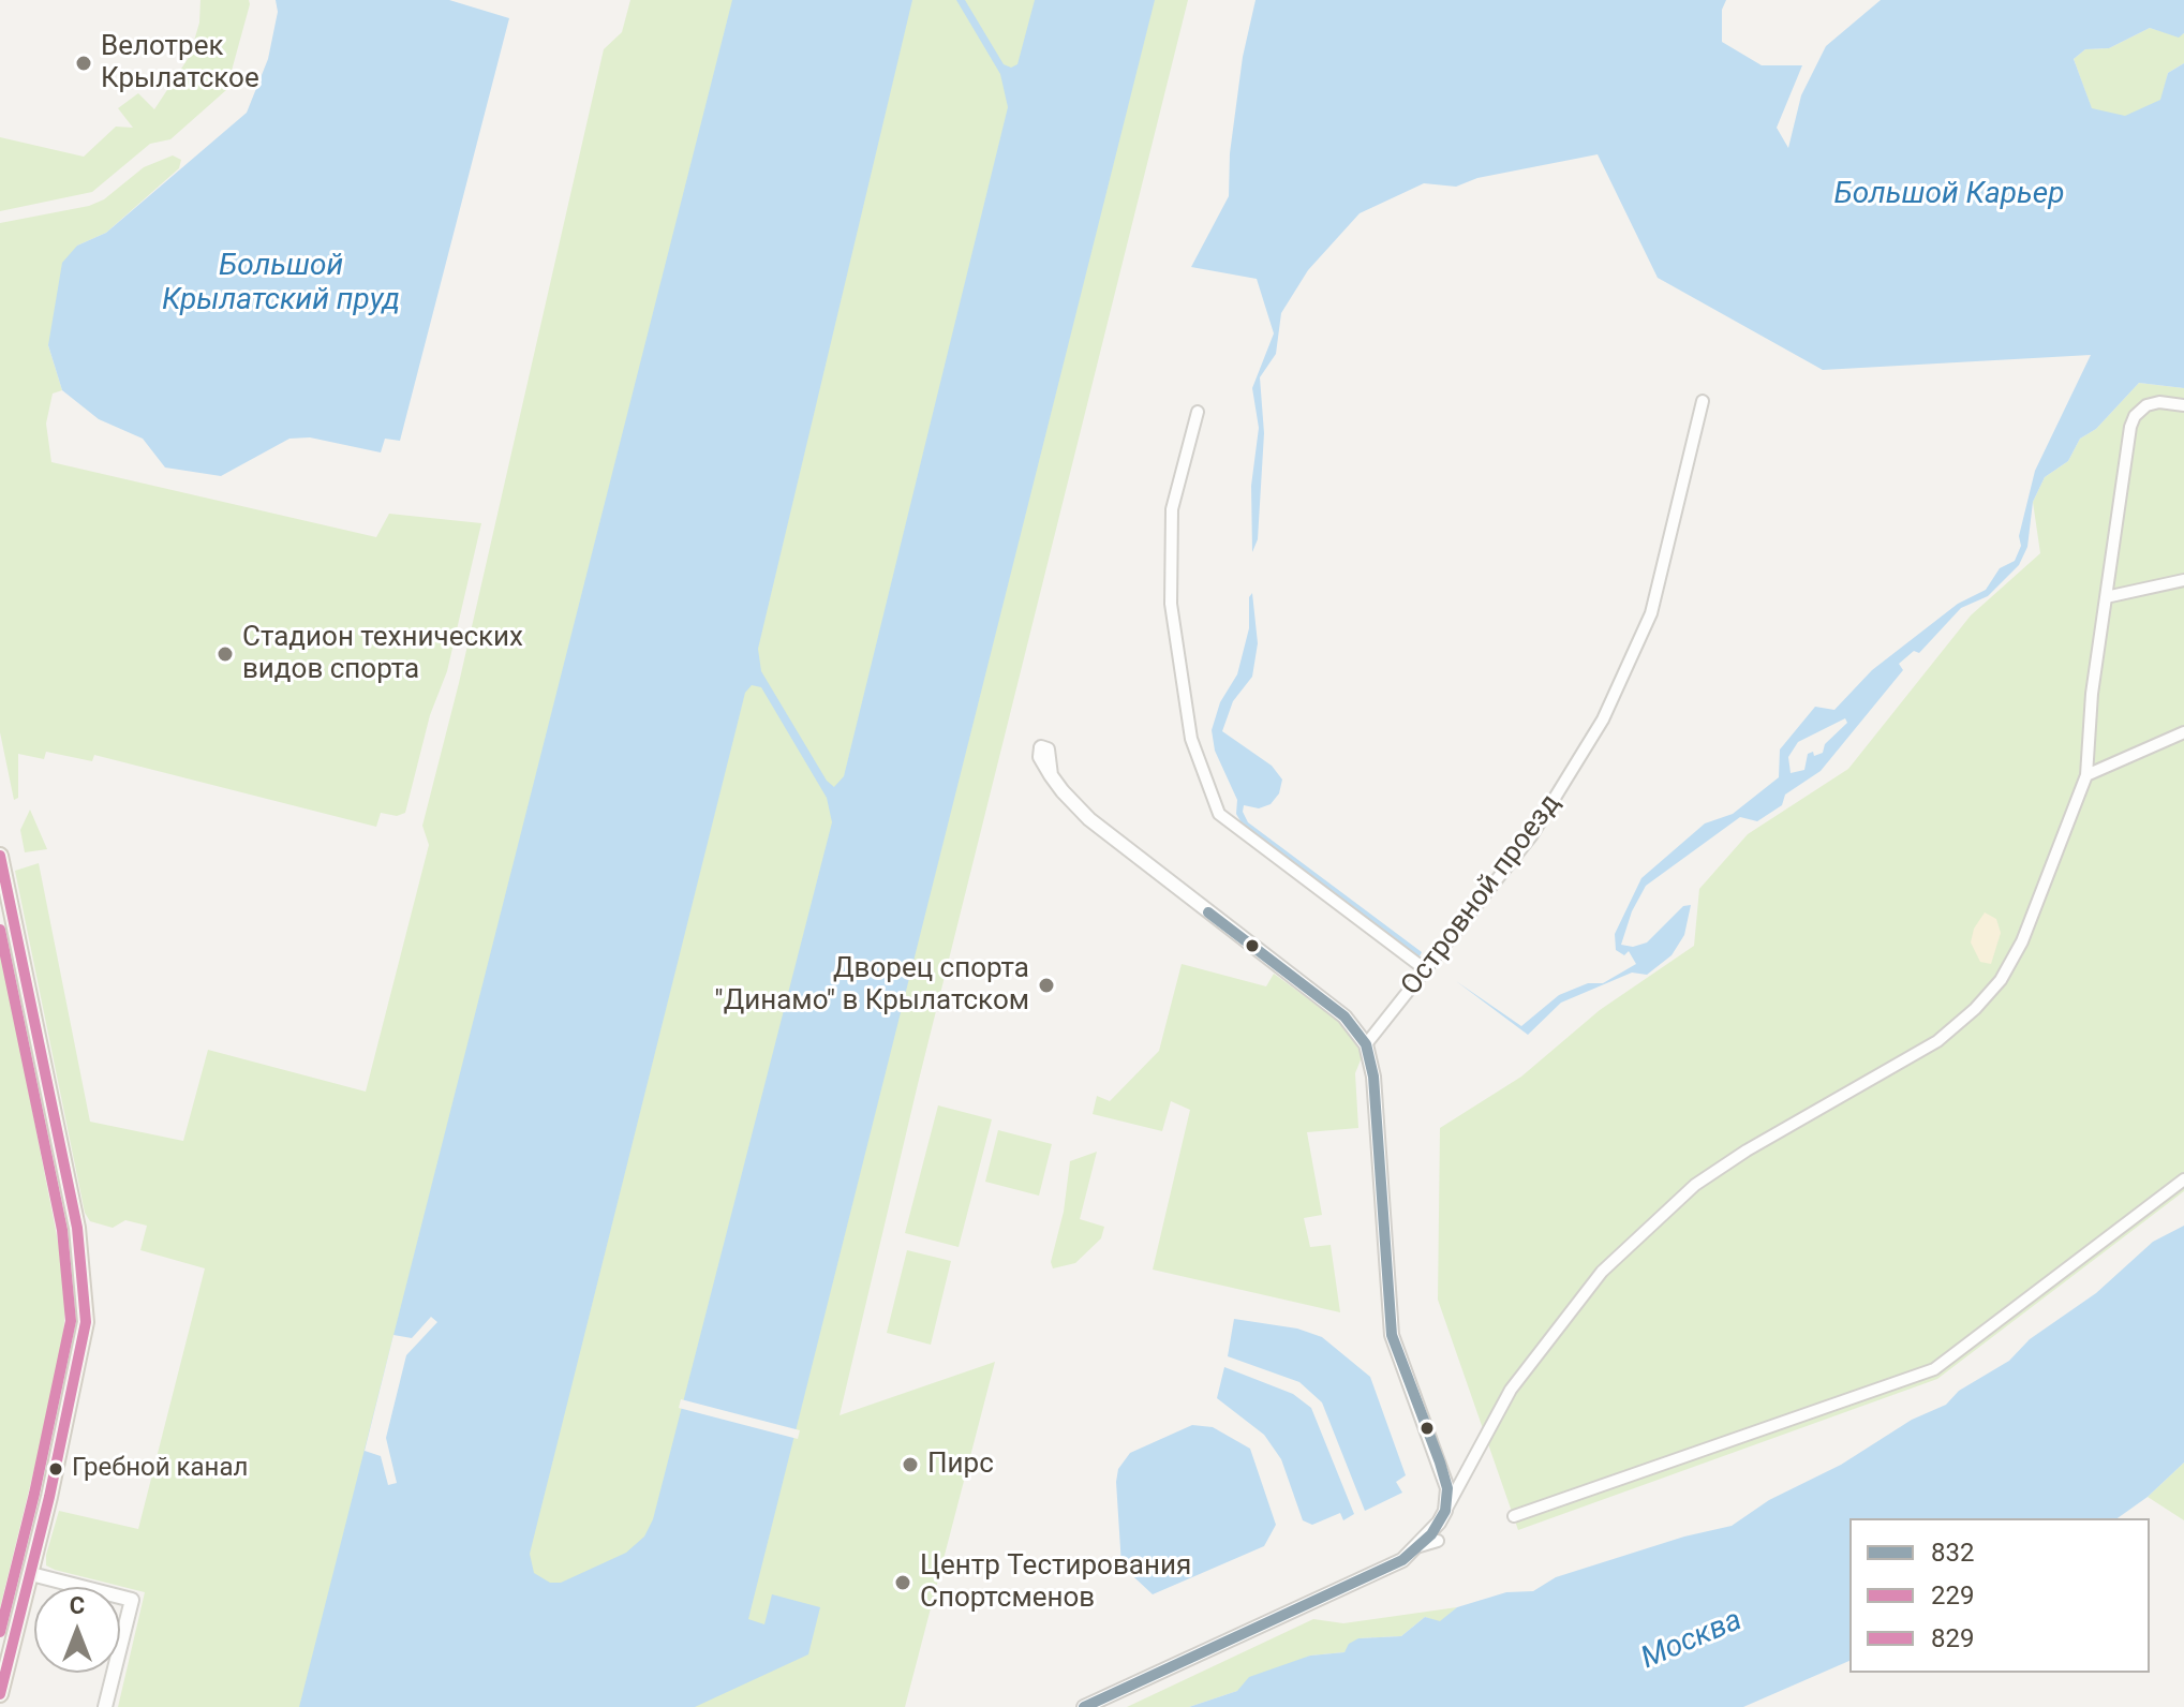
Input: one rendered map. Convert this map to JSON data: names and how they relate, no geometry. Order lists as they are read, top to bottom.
{
  "streets": {
    "street": ["Островной проезд"]
  },
  "water": ["Большой Карьер", "Большой Крылатский пруд", "Москва"],
  "places": [
    "Велотрек Крылатское",
    "Стадион технических видов спорта",
    "Дворец спорта \"Динамо\" в Крылатском",
    "Пирс",
    "Гребной канал",
    "Центр Тестирования Спортсменов"
  ],
  "lines": ["transit line 229", "transit line 832", "transit line 829"],
  "legend": ["832", "229", "829"],
  "north": "top"
}
